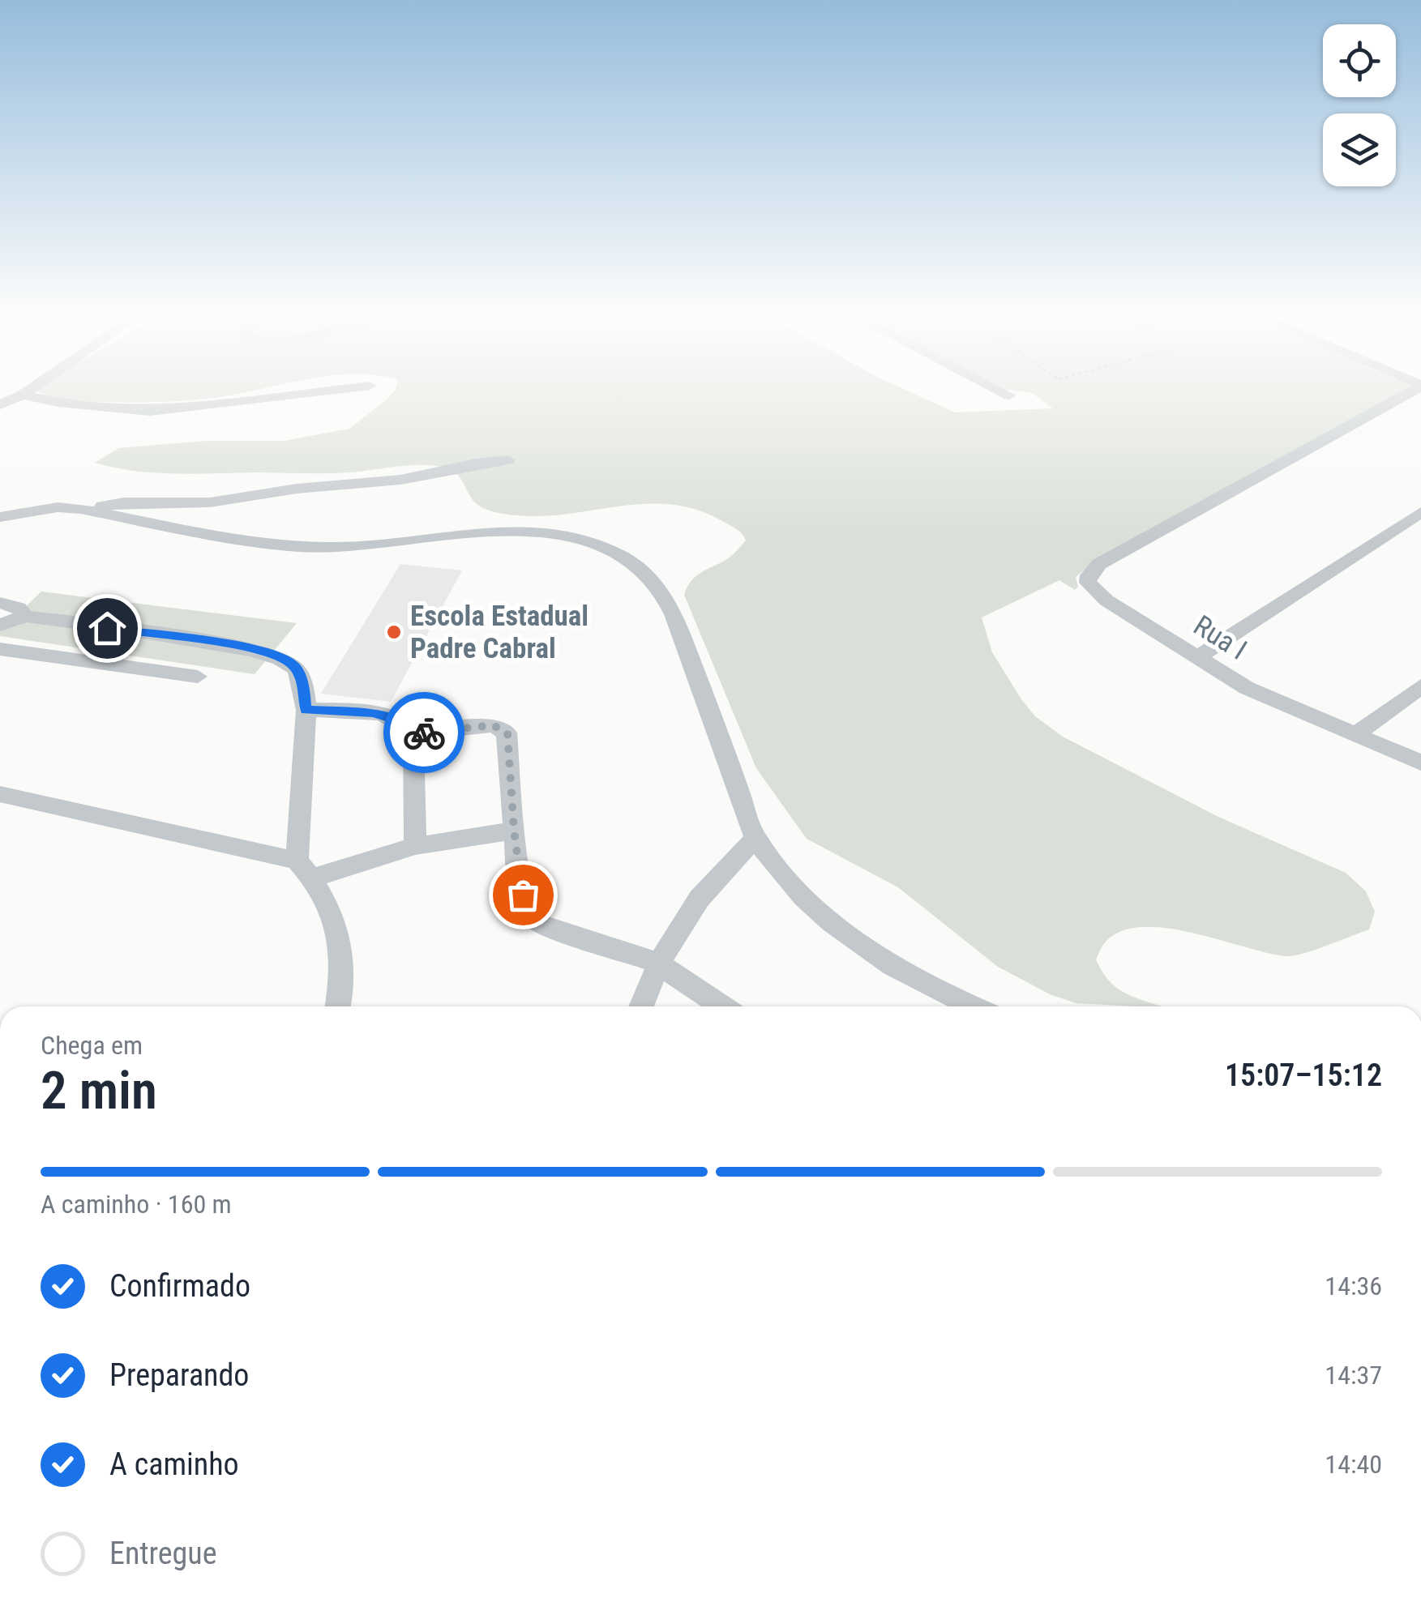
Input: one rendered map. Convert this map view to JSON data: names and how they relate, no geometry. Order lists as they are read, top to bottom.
{
  "streets": {
    "street": ["Rua I"]
  },
  "places": ["Escola Estadual Padre Cabral"],
  "page": {
    "heading": ["2 min", "Chega em", "15:07–15:12"],
    "bar": "A caminho · 160 m",
    "list": [
      ["Confirmado", "14:36"],
      ["Preparando", "14:37"],
      ["A caminho", "14:40"],
      "Entregue"
    ]
  }
}
